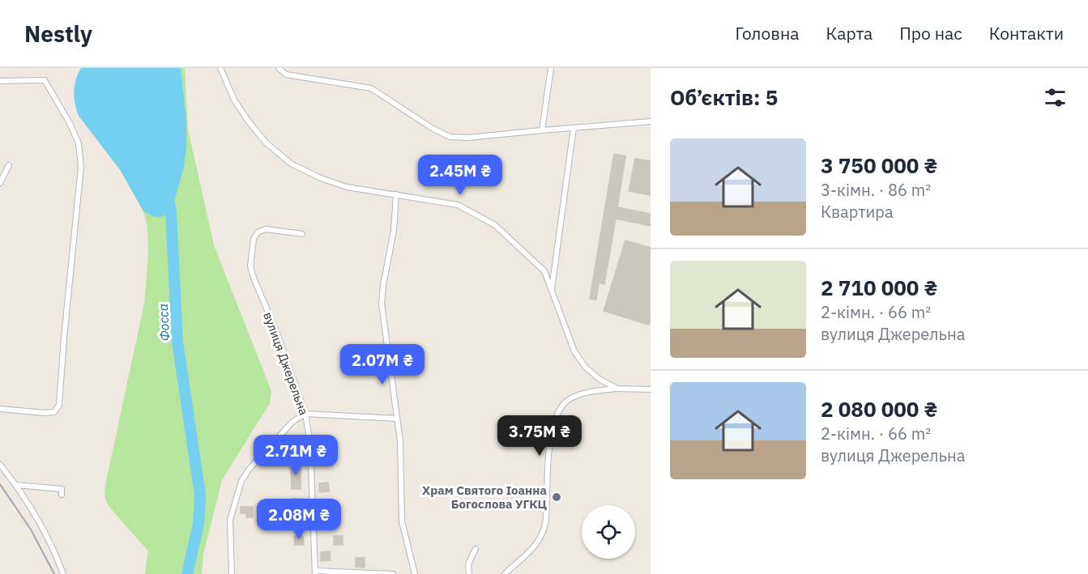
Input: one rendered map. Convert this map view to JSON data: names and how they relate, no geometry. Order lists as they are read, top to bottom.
{
  "streets": {
    "street": ["вулиця Джерельна"]
  },
  "water": ["Фосса"],
  "places": ["Храм Святого Іоанна Богослова УГКЦ"],
  "page": {
    "header": "Nestly",
    "nav": [
      "Головна",
      "Карта",
      "Про нас",
      "Контакти"
    ],
    "heading": "Об’єктів: 5",
    "list": [
      {
        "name": "3 750 000 ₴",
        "note": "3-кімн. · 86 m² · Квартира"
      },
      {
        "name": "2 710 000 ₴",
        "note": "2-кімн. · 66 m² · вулиця Джерельна"
      },
      {
        "name": "2 080 000 ₴",
        "note": "2-кімн. · 66 m² · вулиця Джерельна"
      }
    ],
    "price": [
      "2.45M ₴",
      "2.07M ₴",
      "3.75M ₴",
      "2.71M ₴",
      "2.08M ₴"
    ]
  }
}
